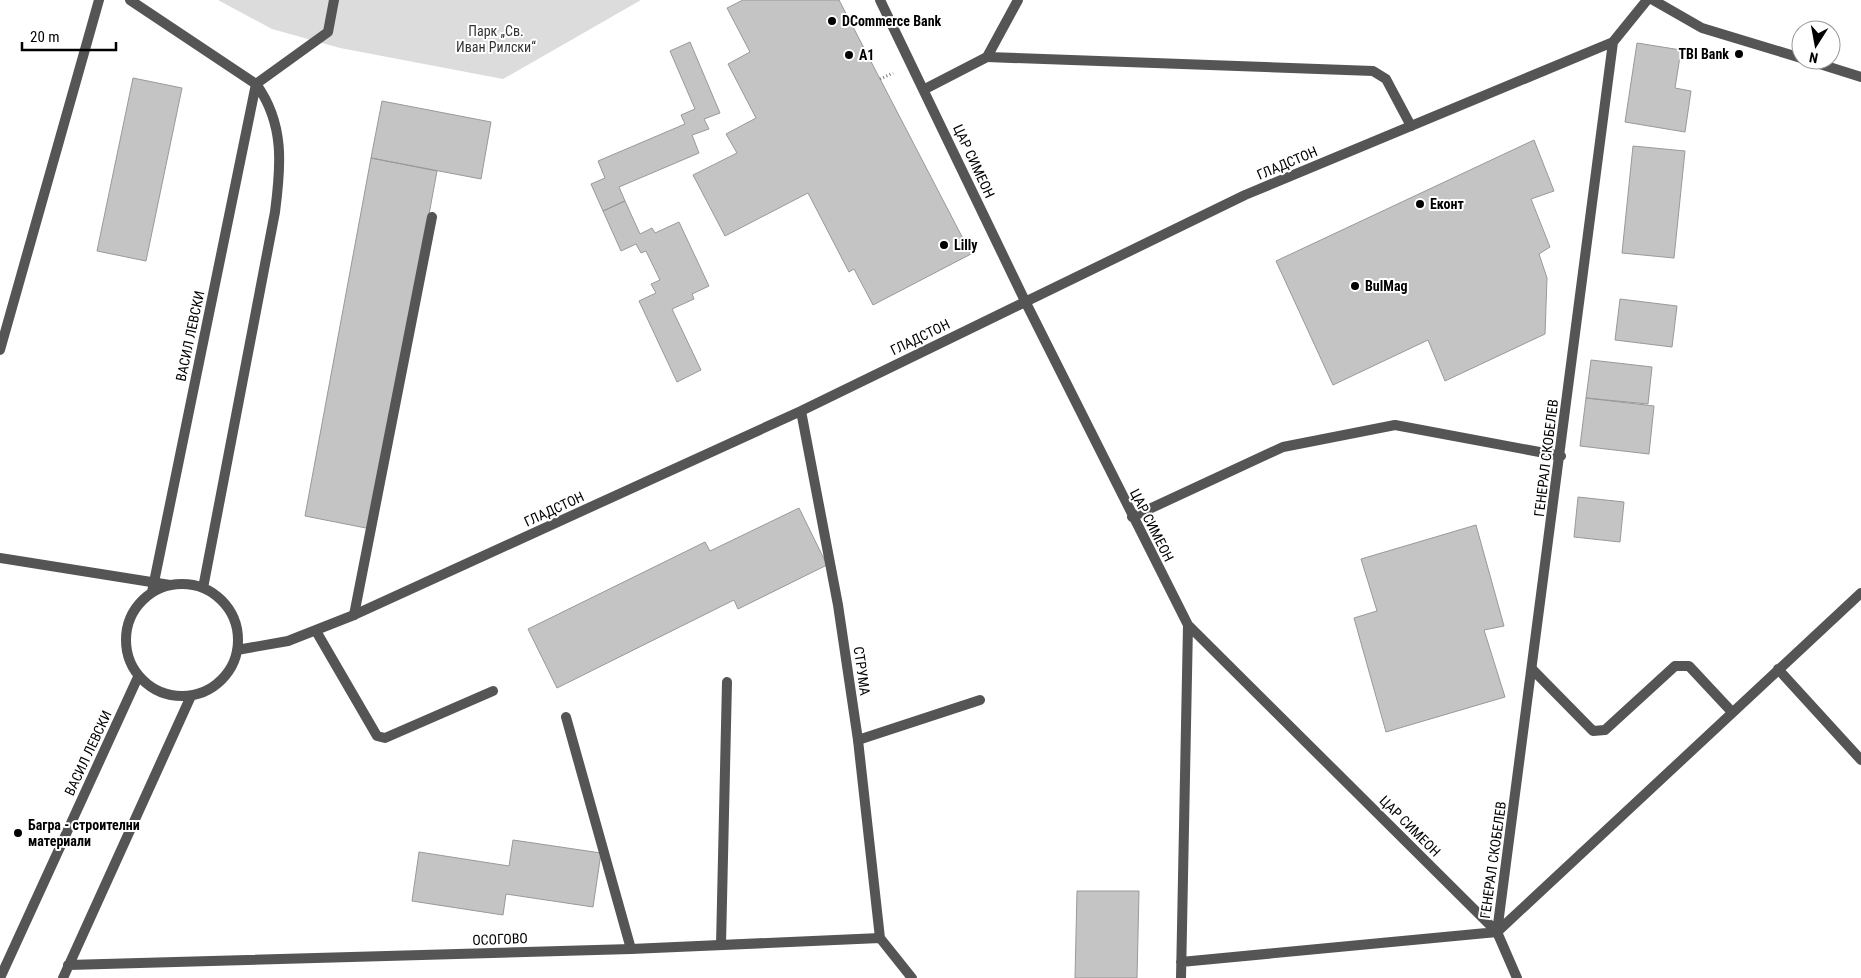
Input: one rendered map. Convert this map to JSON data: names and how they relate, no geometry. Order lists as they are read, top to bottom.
{
  "streets": {
    "street": [
      "ЦАР СИМЕОН",
      "ГЛАДСТОН",
      "ВАСИЛ ЛЕВСКИ",
      "ГЕНЕРАЛ СКОБЕЛЕВ",
      "СТРУМА",
      "ОСОГОВО"
    ]
  },
  "crossings": [
    ["ЦАР СИМЕОН", "ГЛАДСТОН"],
    ["ЦАР СИМЕОН", "ГЕНЕРАЛ СКОБЕЛЕВ"],
    ["ГЛАДСТОН", "ВАСИЛ ЛЕВСКИ"],
    ["ГЛАДСТОН", "ГЕНЕРАЛ СКОБЕЛЕВ"],
    ["ГЛАДСТОН", "СТРУМА"],
    ["СТРУМА", "ОСОГОВО"]
  ],
  "parks": ["Парк „Св. Иван Рилски“"],
  "places": [
    "DCommerce Bank",
    "TBI Bank",
    "A1",
    "Еконт",
    "Lilly",
    "BulMag",
    "Багра - строителни материали"
  ],
  "scale_bar": "20 m",
  "north": "bottom"
}
